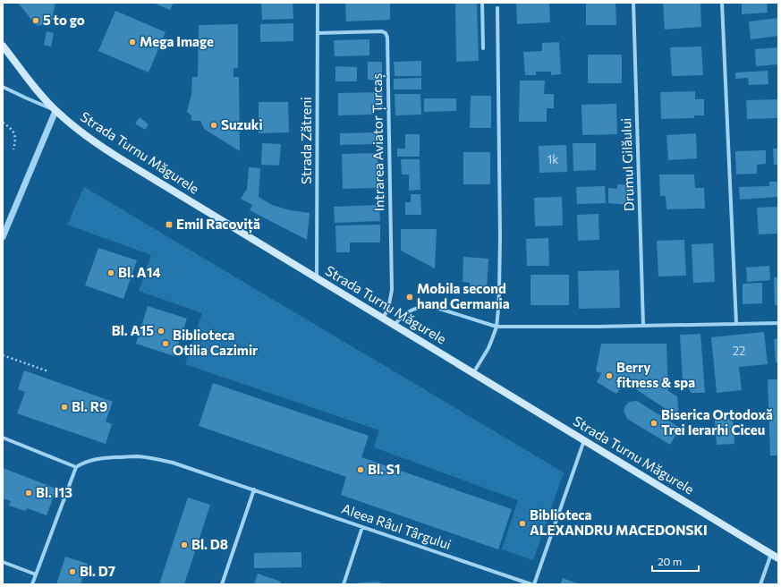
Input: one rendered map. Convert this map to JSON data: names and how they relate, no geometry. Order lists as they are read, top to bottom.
{
  "streets": {
    "main road": ["Strada Turnu Măgurele"],
    "street": [
      "Strada Zătreni",
      "Intrarea Aviator Țurcaș",
      "Drumul Gilăului",
      "Aleea Râul Târgului"
    ]
  },
  "crossings": [
    ["Strada Zătreni", "Intrarea Aviator Țurcaș"],
    ["Strada Zătreni", "Strada Turnu Măgurele"],
    ["Intrarea Aviator Țurcaș", "Strada Turnu Măgurele"]
  ],
  "places": {
    "other": [
      "5 to go",
      "Mega Image",
      "Suzuki",
      "Bl. A14",
      "Mobila second hand Germania",
      "Bl. A15",
      "Biblioteca Otilia Cazimir",
      "Berry fitness & spa",
      "Bl. R9",
      "Biserica Ortodoxă Trei Ierarhi Ciceu",
      "Bl. S1",
      "Bl. I13",
      "Biblioteca ALEXANDRU MACEDONSKI",
      "Bl. D8",
      "Bl. D7"
    ],
    "transit": ["Emil Racoviță"]
  },
  "house_numbers": ["1k", "22"],
  "scale_bar": "20 m"
}
